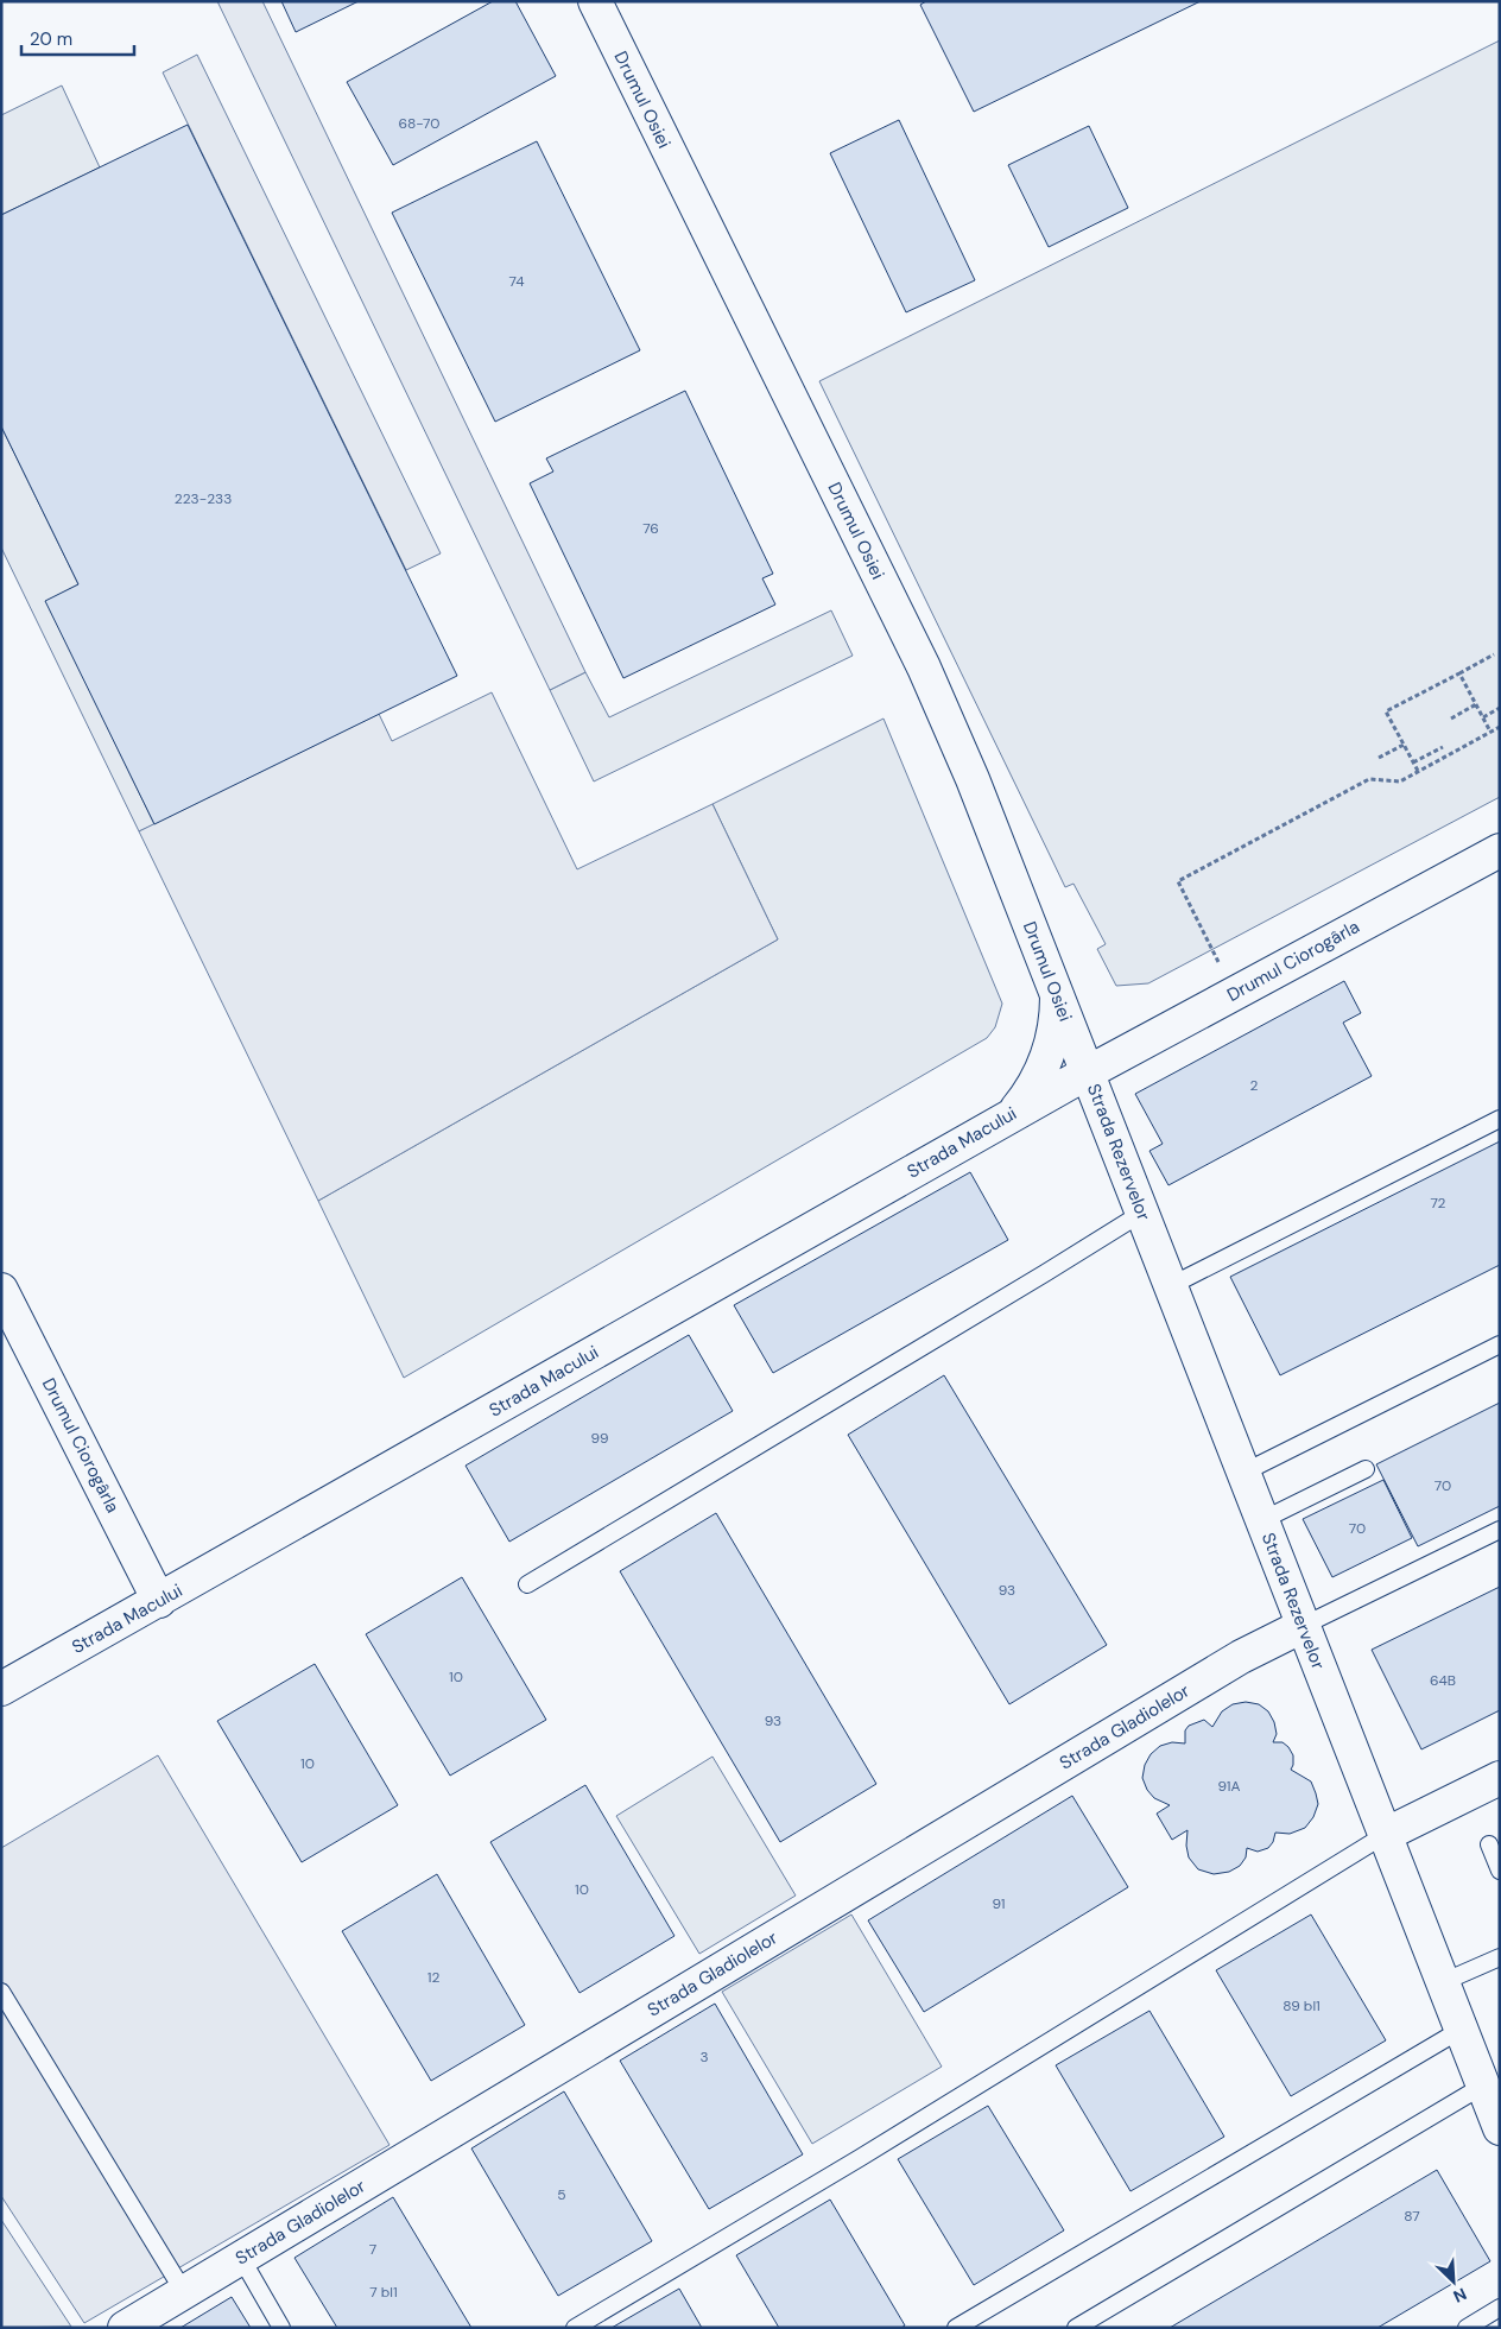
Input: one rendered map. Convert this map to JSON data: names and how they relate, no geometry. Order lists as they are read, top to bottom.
{
  "streets": {
    "street": [
      "Drumul Osiei",
      "Drumul Ciorogârla",
      "Strada Macului",
      "Strada Rezervelor",
      "Strada Gladiolelor"
    ]
  },
  "crossings": [
    ["Drumul Osiei", "Drumul Ciorogârla"],
    ["Drumul Osiei", "Strada Macului"],
    ["Drumul Osiei", "Strada Rezervelor"],
    ["Drumul Ciorogârla", "Strada Macului"],
    ["Drumul Ciorogârla", "Strada Rezervelor"],
    ["Strada Macului", "Strada Rezervelor"],
    ["Strada Rezervelor", "Strada Gladiolelor"]
  ],
  "house_numbers": [
    "68-70",
    "74",
    "223-233",
    "76",
    "2",
    "72",
    "99",
    "70",
    "70",
    "93",
    "10",
    "64B",
    "93",
    "10",
    "91A",
    "10",
    "91",
    "12",
    "89 bl1",
    "3",
    "5",
    "87",
    "7",
    "7 bl1"
  ],
  "scale_bar": "20 m",
  "north": "bottom right"
}
